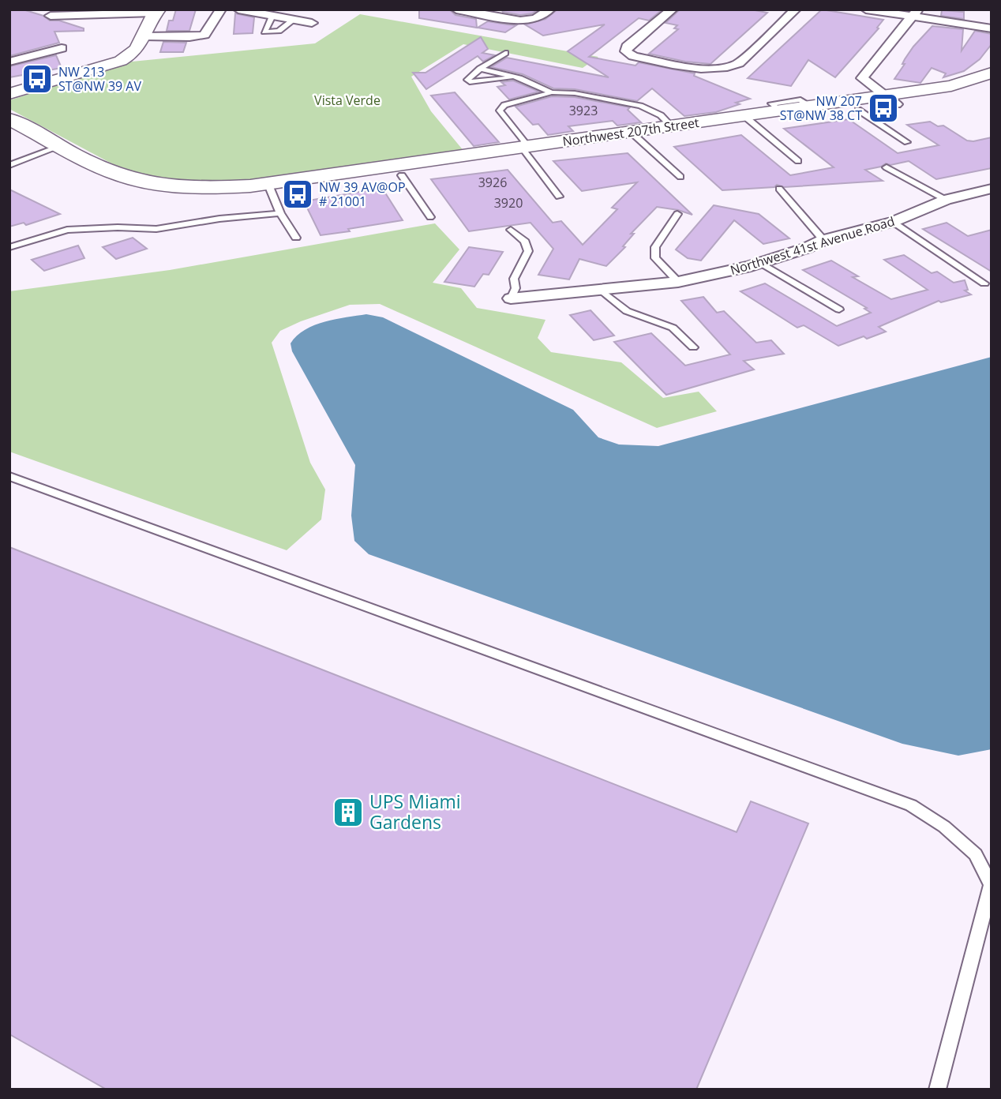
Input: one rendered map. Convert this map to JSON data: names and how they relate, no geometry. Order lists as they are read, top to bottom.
{
  "streets": {
    "street": ["Northwest 207th Street", "Northwest 41st Avenue Road"]
  },
  "parks": ["Vista Verde"],
  "places": {
    "bus stop": ["NW 213 ST@NW 39 AV", "NW 207 ST@NW 38 CT", "NW 39 AV@OP # 21001"],
    "building": ["UPS Miami Gardens"]
  },
  "house_numbers": ["3923", "3926", "3920"]
}
